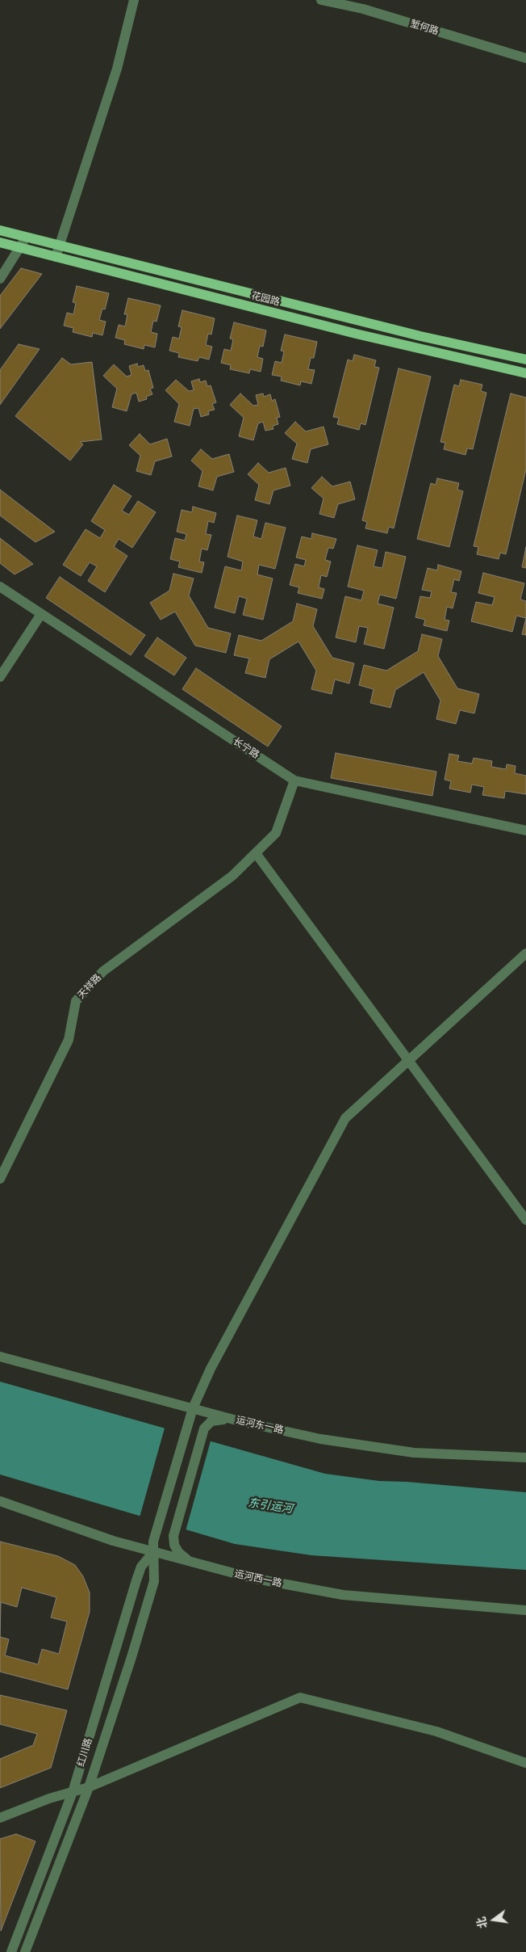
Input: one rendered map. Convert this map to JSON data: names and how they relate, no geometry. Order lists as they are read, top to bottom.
{
  "streets": {
    "main road": ["花园路"],
    "street": [
      "堑何路",
      "长宁路",
      "天祥路",
      "运河东一路",
      "运河西一路",
      "红川路"
    ]
  },
  "crossings": [
    ["长宁路", "天祥路"],
    ["运河东一路", "红川路"],
    ["运河西一路", "红川路"]
  ],
  "water": ["东引运河"],
  "north": "left"
}
